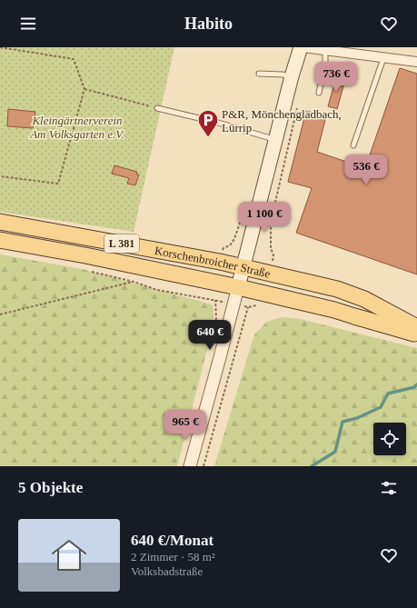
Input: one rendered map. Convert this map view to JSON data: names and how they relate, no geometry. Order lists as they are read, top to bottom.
{
  "streets": {
    "main road": ["L 381", "Korschenbroicher Straße"]
  },
  "parks": ["Kleingärtnerverein Am Volksgarten e.V."],
  "places": {
    "parking": ["P&R, Mönchengladbach, Lürrip"]
  },
  "page": {
    "header": "Habito",
    "price": [
      "736 €",
      "536 €",
      "1 100 €",
      "640 €",
      "965 €"
    ],
    "heading": "5 Objekte",
    "list": [
      {
        "name": "640 €/Monat",
        "note": "2 Zimmer · 58 m² · Volksbadstraße"
      }
    ]
  }
}
